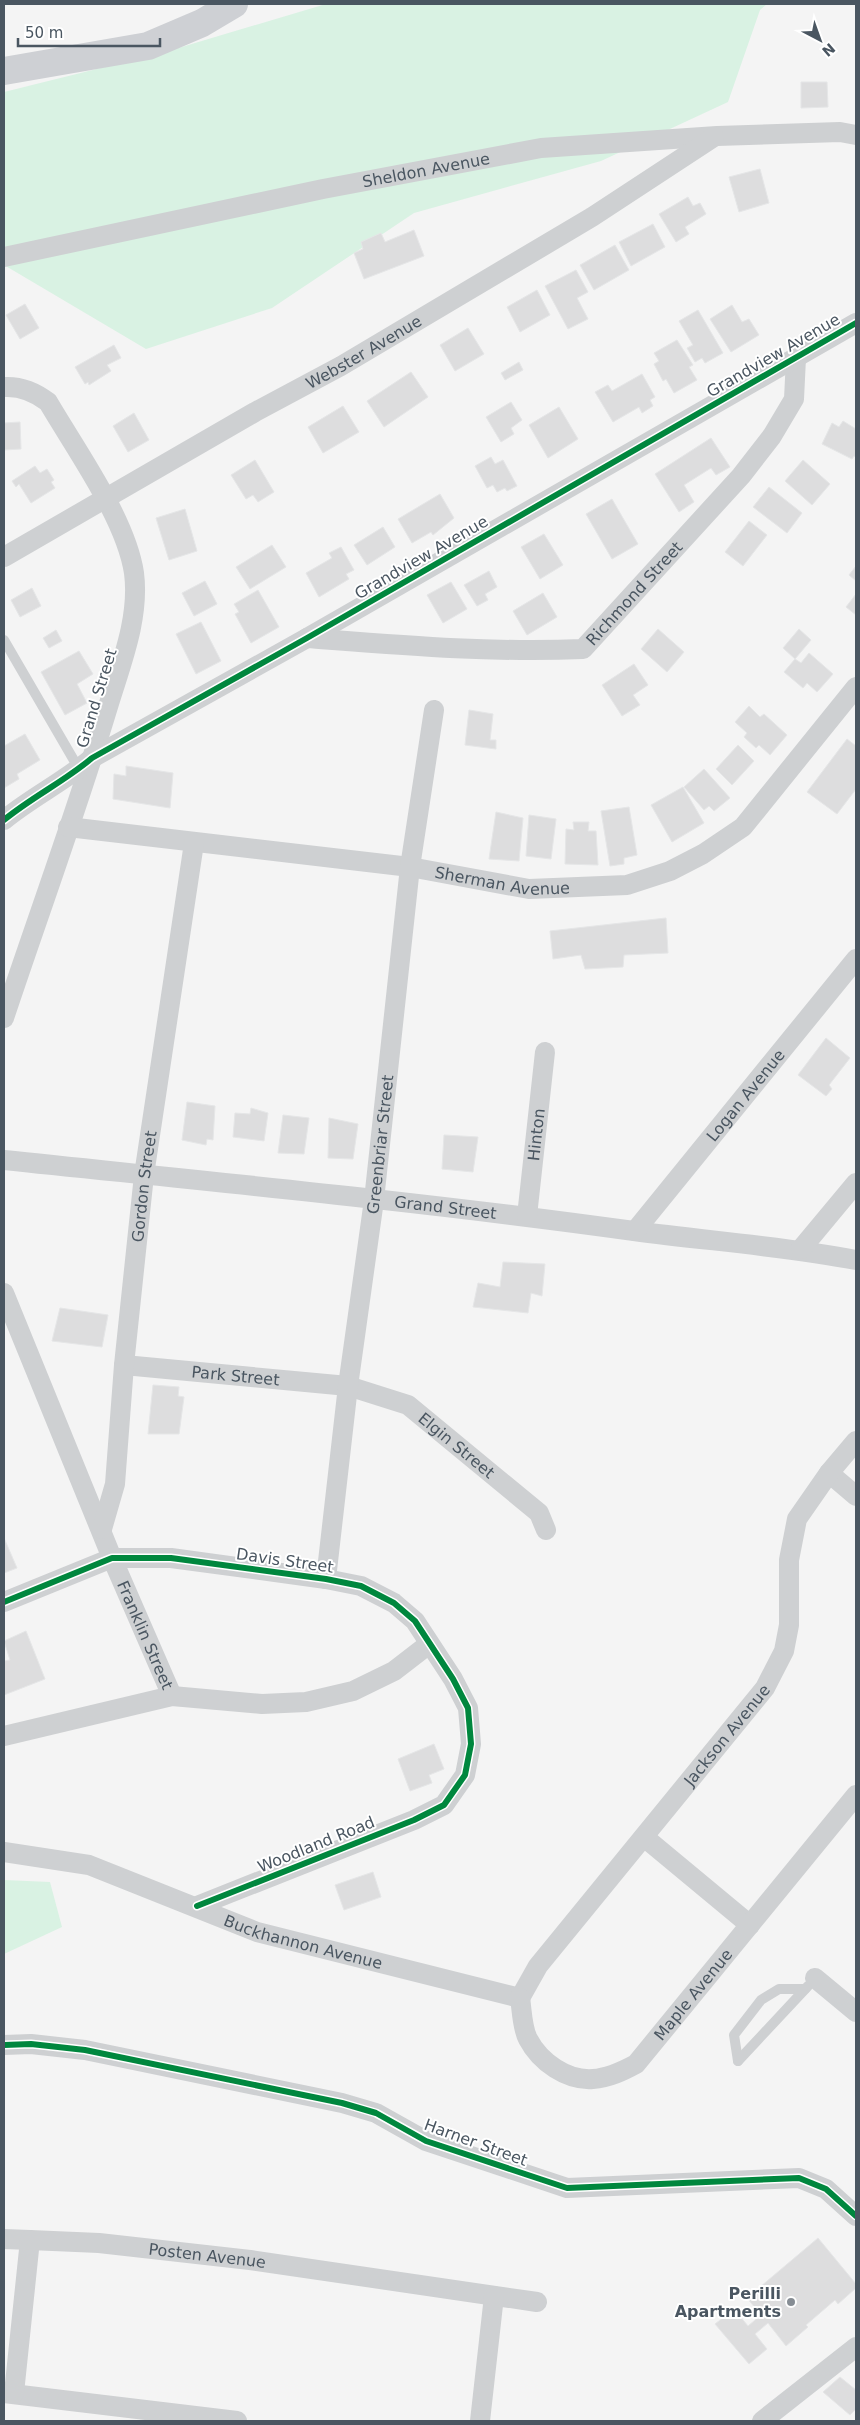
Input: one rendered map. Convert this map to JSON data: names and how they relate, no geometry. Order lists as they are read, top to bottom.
{
  "streets": {
    "street": [
      "Sheldon Avenue",
      "Webster Avenue",
      "Grandview Avenue",
      "Richmond Street",
      "Grand Street",
      "Sherman Avenue",
      "Logan Avenue",
      "Hinton",
      "Greenbriar Street",
      "Gordon Street",
      "Park Street",
      "Elgin Street",
      "Davis Street",
      "Franklin Street",
      "Jackson Avenue",
      "Woodland Road",
      "Buckhannon Avenue",
      "Maple Avenue",
      "Harner Street",
      "Posten Avenue"
    ]
  },
  "crossings": [
    ["Sheldon Avenue", "Webster Avenue"],
    ["Webster Avenue", "Grand Street"],
    ["Grandview Avenue", "Richmond Street"],
    ["Grandview Avenue", "Grand Street"],
    ["Grand Street", "Sherman Avenue"],
    ["Grand Street", "Logan Avenue"],
    ["Grand Street", "Hinton"],
    ["Grand Street", "Greenbriar Street"],
    ["Grand Street", "Gordon Street"],
    ["Sherman Avenue", "Greenbriar Street"],
    ["Sherman Avenue", "Gordon Street"],
    ["Greenbriar Street", "Park Street"],
    ["Greenbriar Street", "Elgin Street"],
    ["Greenbriar Street", "Davis Street"],
    ["Gordon Street", "Park Street"],
    ["Gordon Street", "Franklin Street"],
    ["Park Street", "Elgin Street"],
    ["Davis Street", "Franklin Street"],
    ["Davis Street", "Woodland Road"],
    ["Jackson Avenue", "Buckhannon Avenue"],
    ["Jackson Avenue", "Maple Avenue"],
    ["Woodland Road", "Buckhannon Avenue"],
    ["Buckhannon Avenue", "Maple Avenue"]
  ],
  "places": ["Perilli Apartments"],
  "scale_bar": "50 m",
  "north": "bottom right"
}
